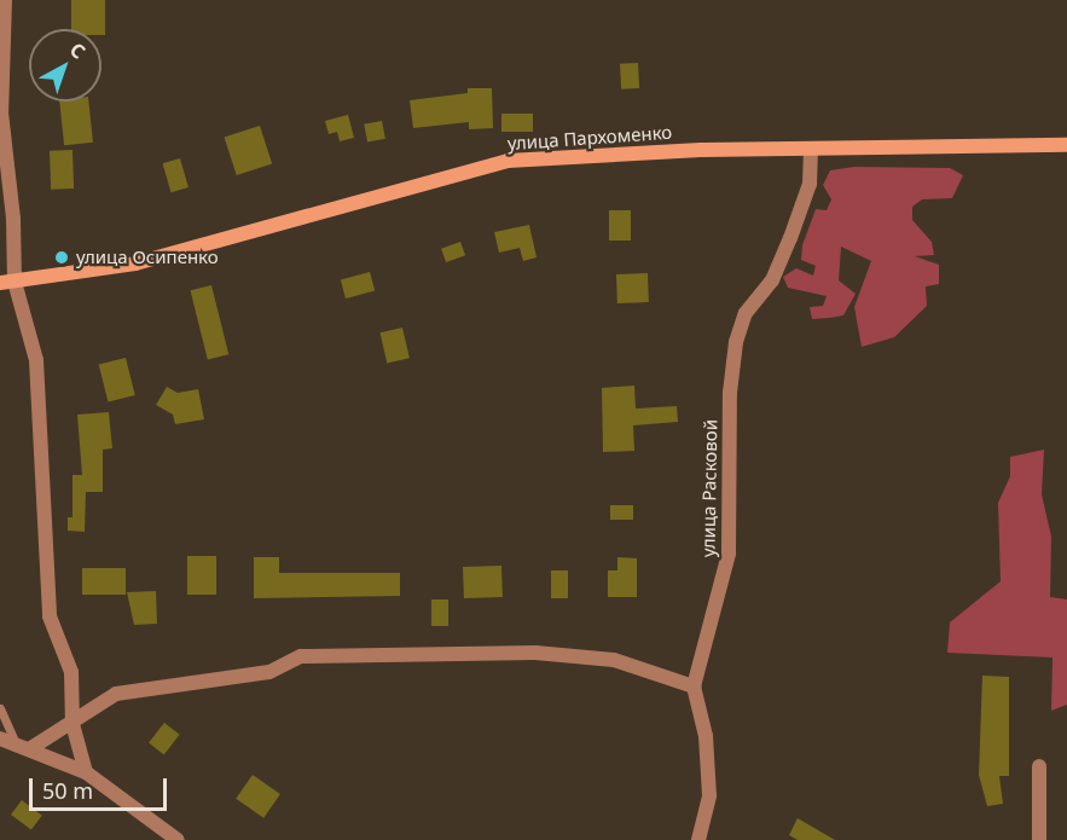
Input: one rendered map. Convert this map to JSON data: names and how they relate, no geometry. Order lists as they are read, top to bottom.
{
  "streets": {
    "street": ["улица Пархоменко", "улица Расковой"]
  },
  "crossings": [
    ["улица Пархоменко", "улица Расковой"]
  ],
  "places": ["улица Осипенко"],
  "scale_bar": "50 m",
  "north": "top right"
}
